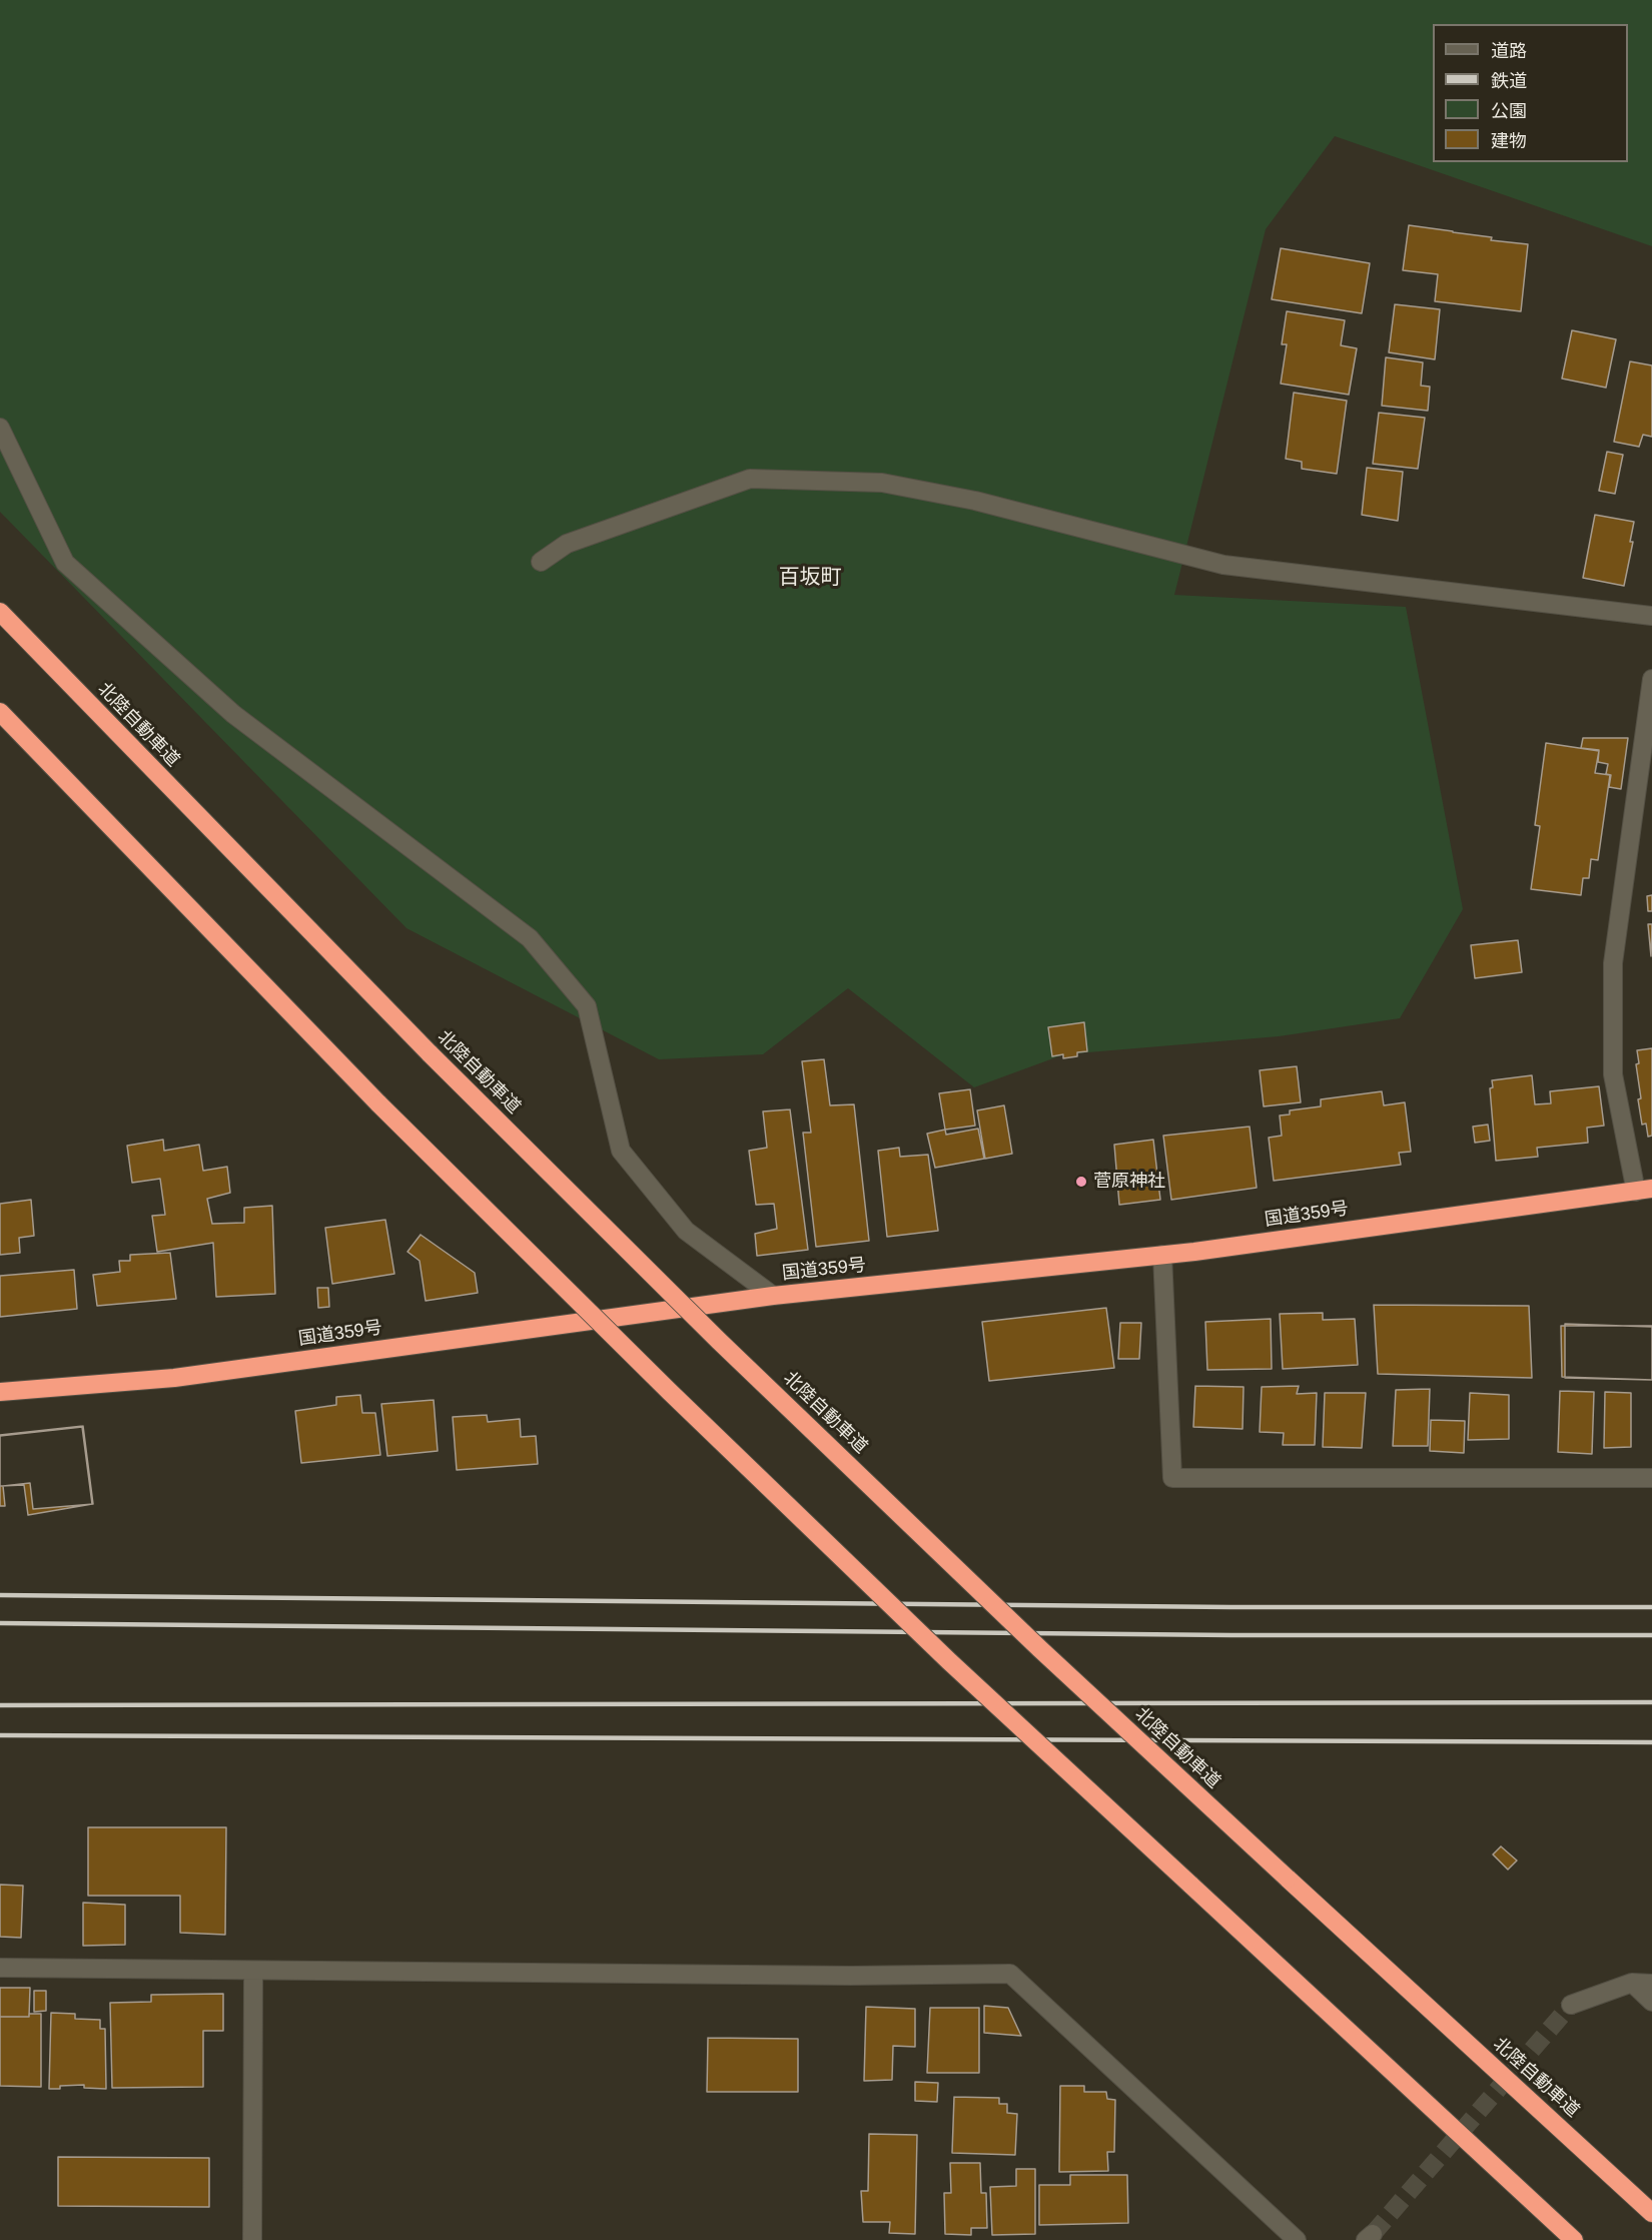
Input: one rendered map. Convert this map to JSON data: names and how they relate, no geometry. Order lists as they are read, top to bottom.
{
  "streets": {
    "highway": ["北陸自動車道", "国道359号"]
  },
  "districts": ["百坂町"],
  "places": ["菅原神社"],
  "legend": [
    "道路",
    "鉄道",
    "公園",
    "建物"
  ]
}
